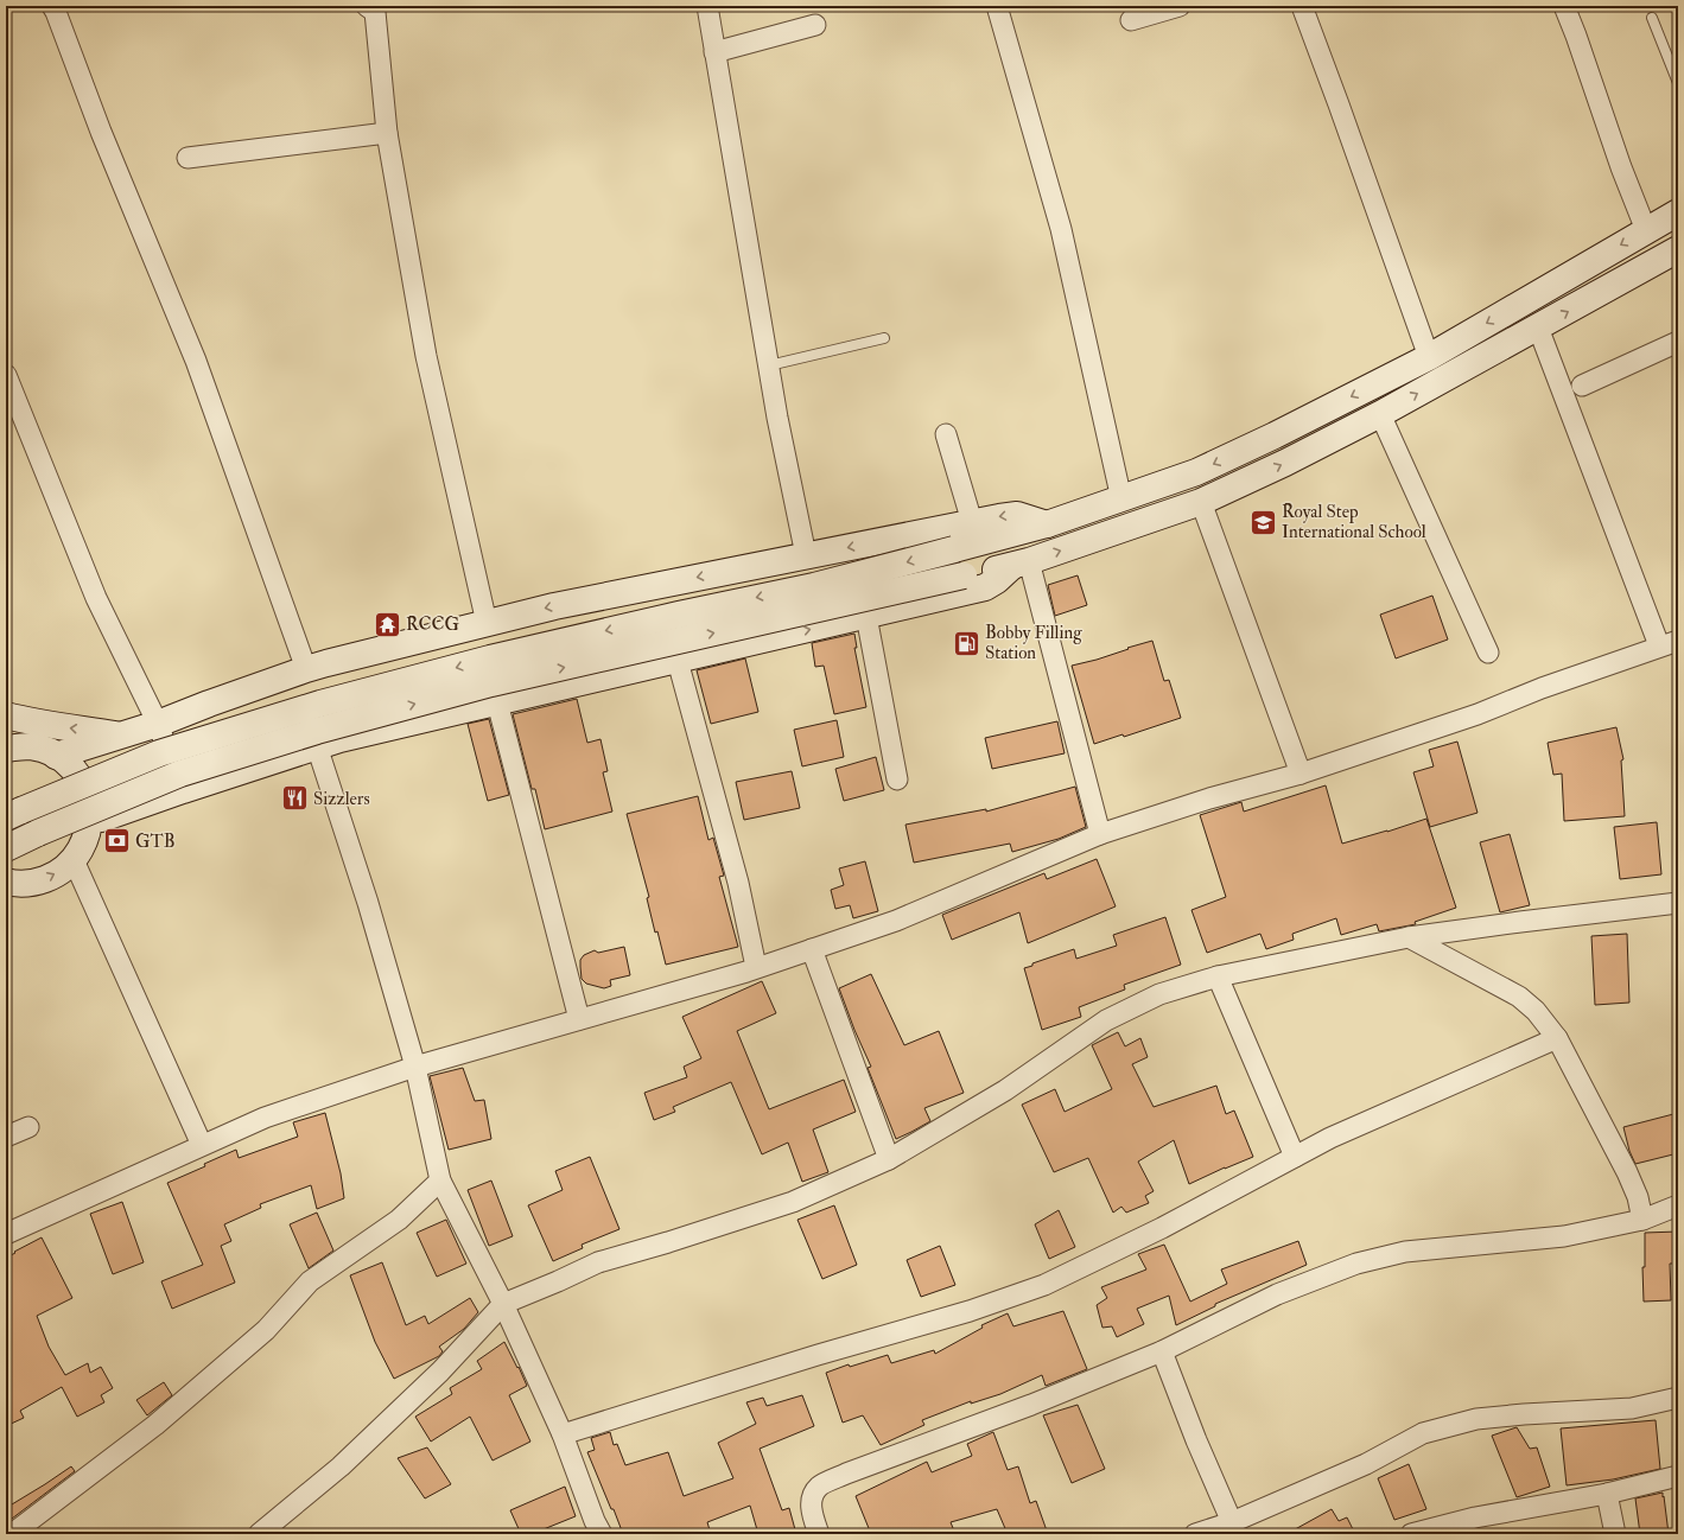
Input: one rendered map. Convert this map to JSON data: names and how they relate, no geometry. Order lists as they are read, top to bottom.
{
  "places": {
    "school or university": ["Royal Step International School"],
    "temple": ["RCCG"],
    "fuel station": ["Bobby Filling Station"],
    "restaurant": ["Sizzlers"],
    "bank": ["GTB"]
  }
}
